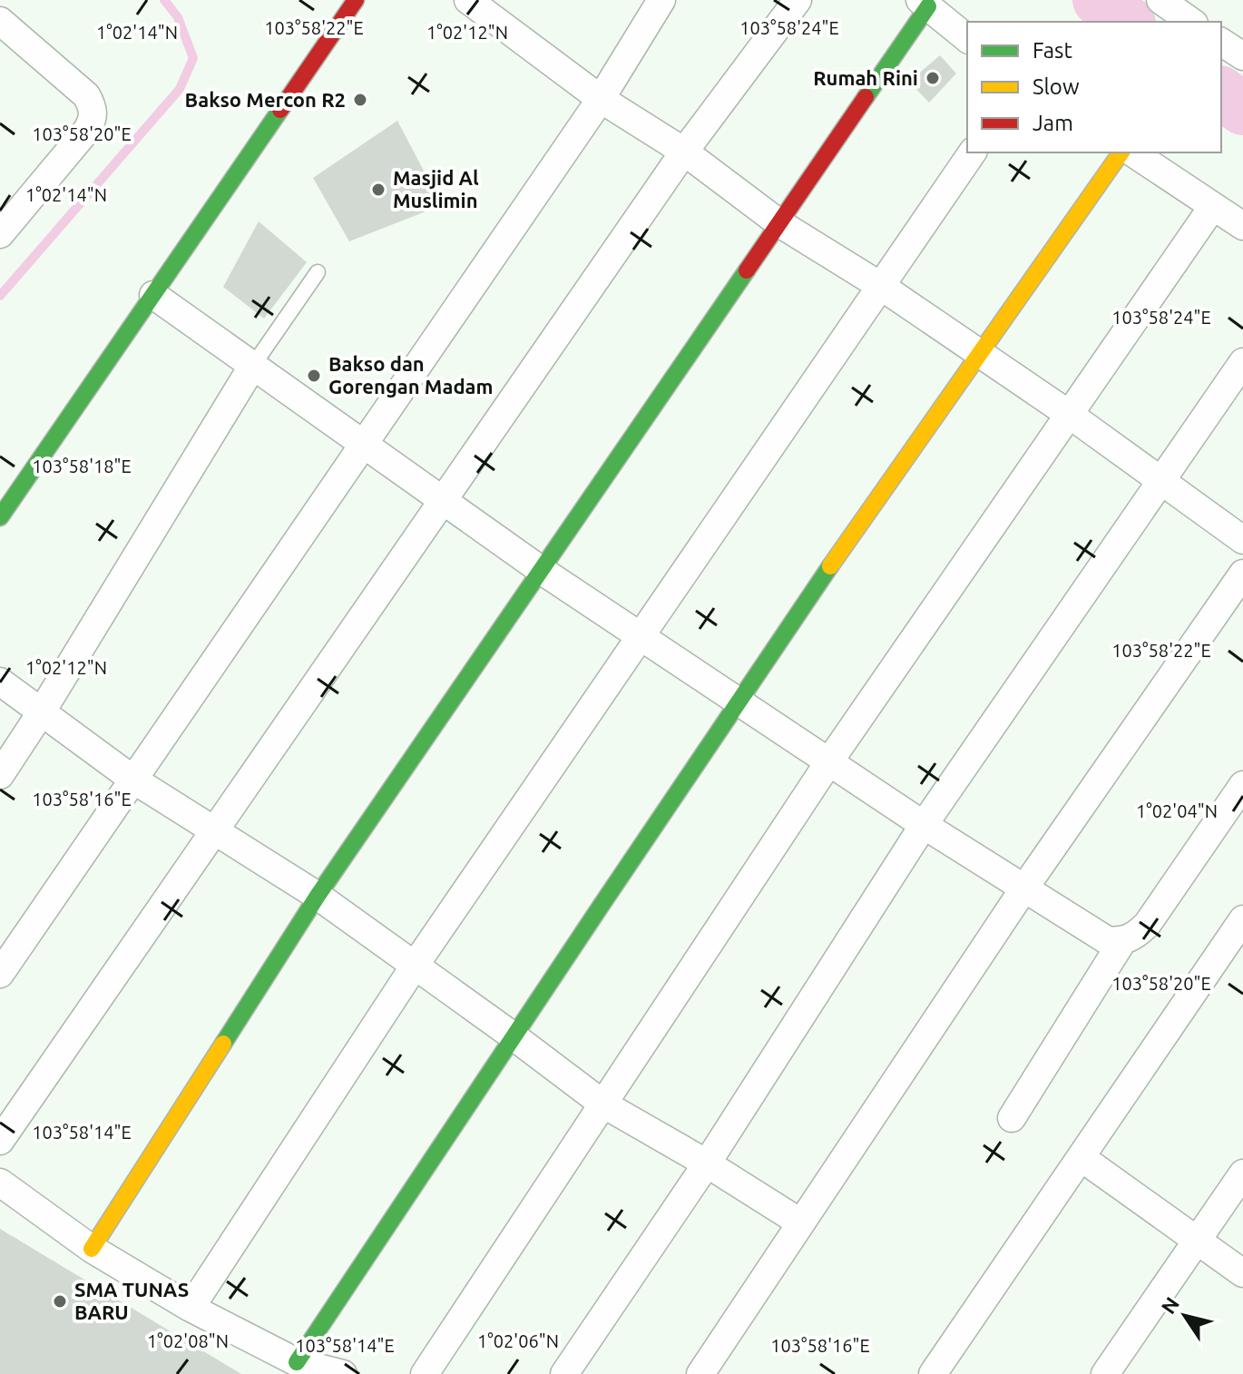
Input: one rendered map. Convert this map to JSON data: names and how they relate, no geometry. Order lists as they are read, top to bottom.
{
  "places": [
    "Rumah Rini",
    "Bakso Mercon R2",
    "Masjid Al Muslimin",
    "Bakso dan Gorengan Madam",
    "SMA TUNAS BARU"
  ],
  "legend": ["Fast", "Slow", "Jam"],
  "north": "top left",
  "coordinates": [
    "103°58'22\"E",
    "103°58'24\"E",
    "1°02'14\"N",
    "1°02'12\"N",
    "103°58'20\"E",
    "103°58'18\"E",
    "103°58'16\"E",
    "1°02'04\"N",
    "103°58'14\"E",
    "1°02'08\"N",
    "1°02'06\"N"
  ]
}
